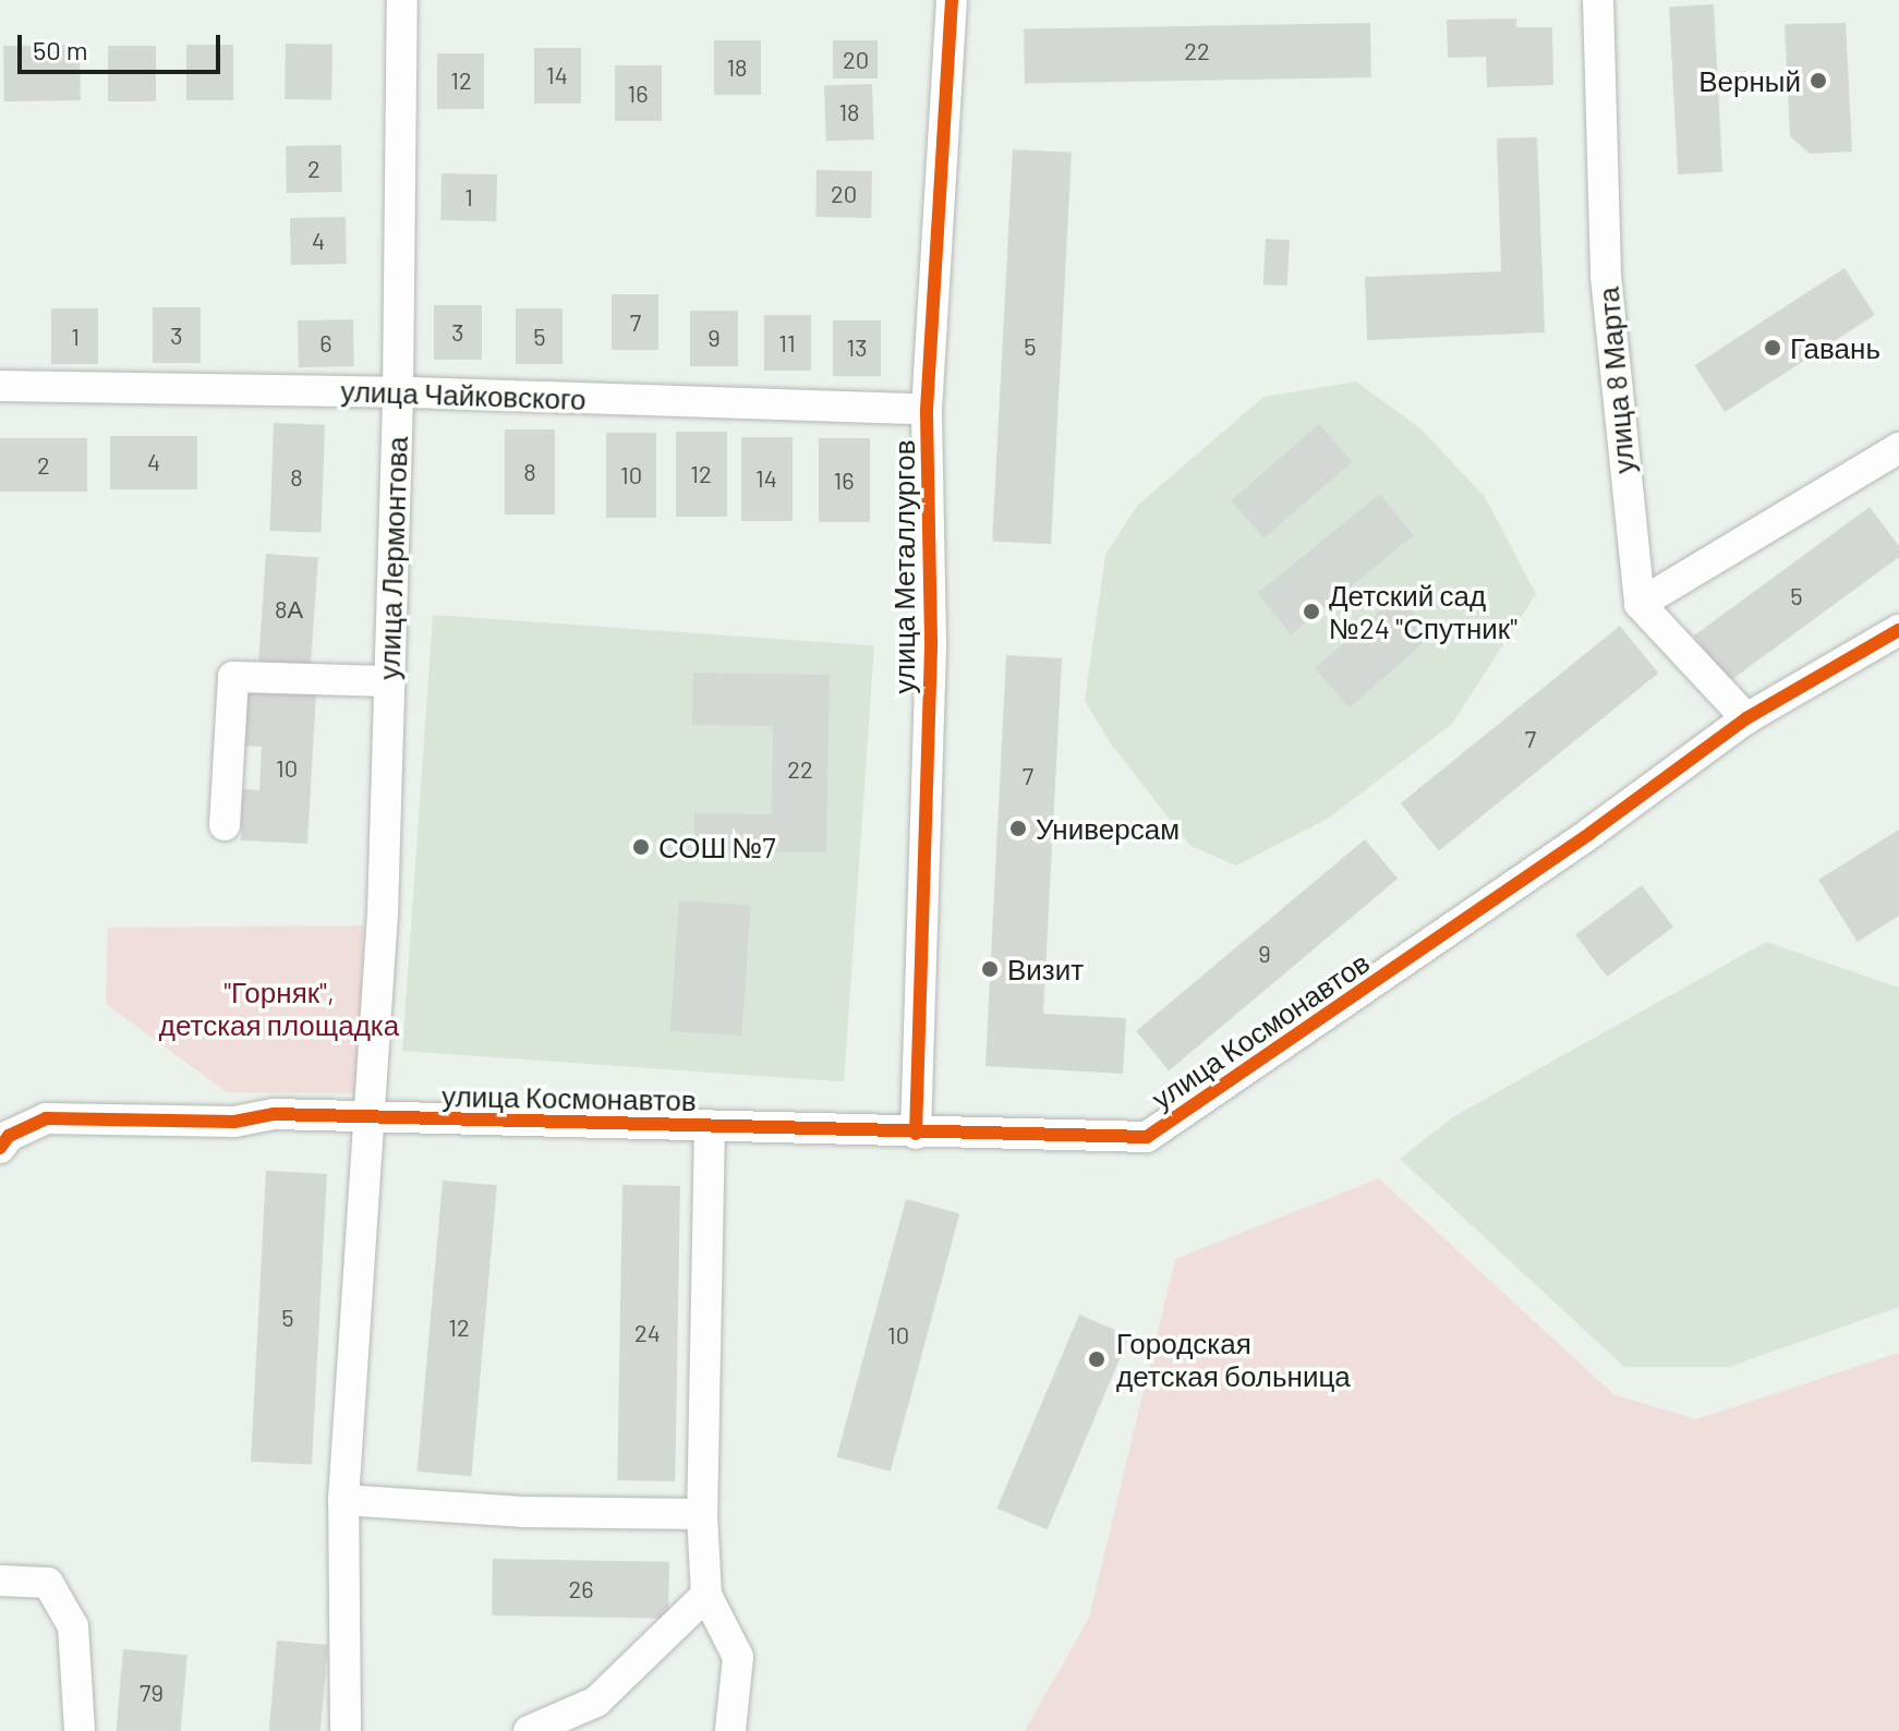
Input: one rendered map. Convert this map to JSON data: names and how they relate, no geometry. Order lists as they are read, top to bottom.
{
  "streets": {
    "street": [
      "улица 8 Марта",
      "улица Чайковского",
      "улица Лермонтова",
      "улица Металлургов",
      "улица Космонавтов"
    ]
  },
  "crossings": [
    ["улица Чайковского", "улица Лермонтова"],
    ["улица Чайковского", "улица Металлургов"],
    ["улица Лермонтова", "улица Космонавтов"],
    ["улица Металлургов", "улица Космонавтов"]
  ],
  "parks": ["\"Горняк\", детская площадка"],
  "places": [
    "Верный",
    "Гавань",
    "Детский сад №24 \"Спутник\"",
    "Универсам",
    "СОШ №7",
    "Визит",
    "Городская детская больница"
  ],
  "house_numbers": [
    "22",
    "20",
    "18",
    "14",
    "12",
    "16",
    "18",
    "2",
    "20",
    "1",
    "4",
    "7",
    "3",
    "3",
    "1",
    "5",
    "9",
    "6",
    "11",
    "5",
    "13",
    "4",
    "2",
    "8",
    "12",
    "10",
    "8",
    "14",
    "16",
    "5",
    "8А",
    "7",
    "10",
    "22",
    "7",
    "9",
    "5",
    "12",
    "24",
    "10",
    "26",
    "79"
  ],
  "scale_bar": "50 m"
}
